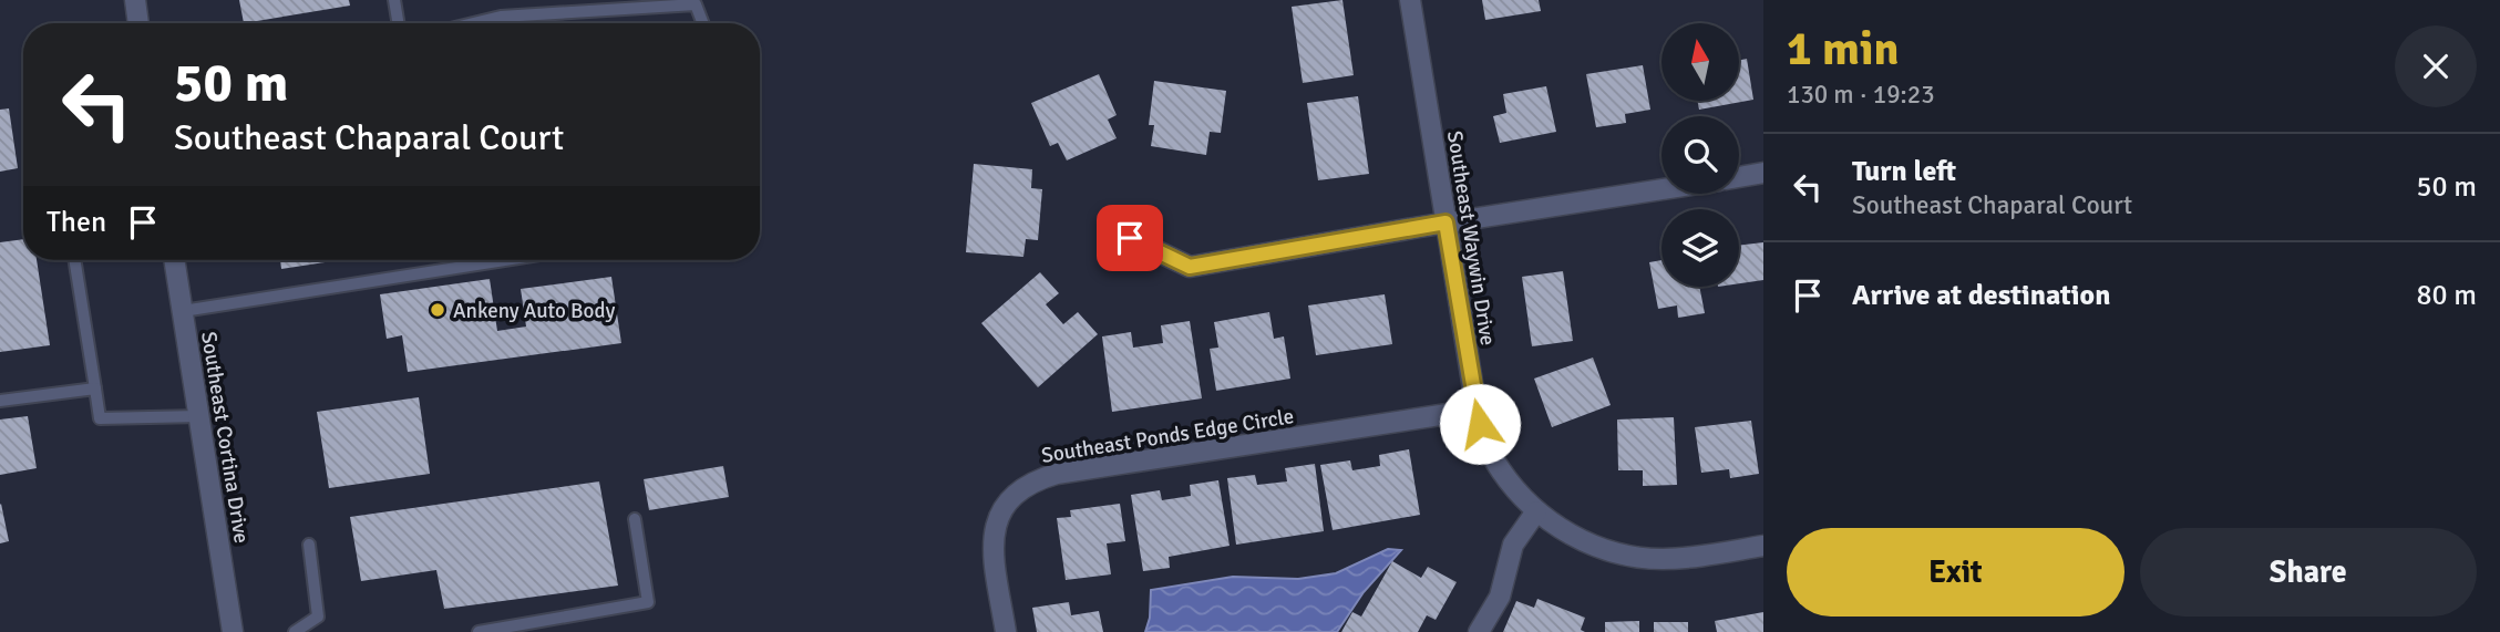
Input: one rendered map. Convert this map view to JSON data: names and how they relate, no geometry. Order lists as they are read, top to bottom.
{
  "streets": {
    "street": ["Southeast Waywin Drive", "Southeast Ponds Edge Circle", "Southeast Cortina Drive"]
  },
  "crossings": [
    ["Southeast Waywin Drive", "Southeast Ponds Edge Circle"]
  ],
  "places": ["Ankeny Auto Body"],
  "north": "top",
  "page": {
    "heading": ["1 min", "130 m · 19:23"],
    "turn": ["50 m", "Southeast Chaparal Court"],
    "list": [
      {
        "name": "Turn left",
        "note": "Southeast Chaparal Court",
        "value": "50 m"
      },
      {
        "name": "Arrive at destination",
        "value": "80 m"
      }
    ],
    "then": "Then",
    "buttons": ["Exit", "Share"]
  }
}
